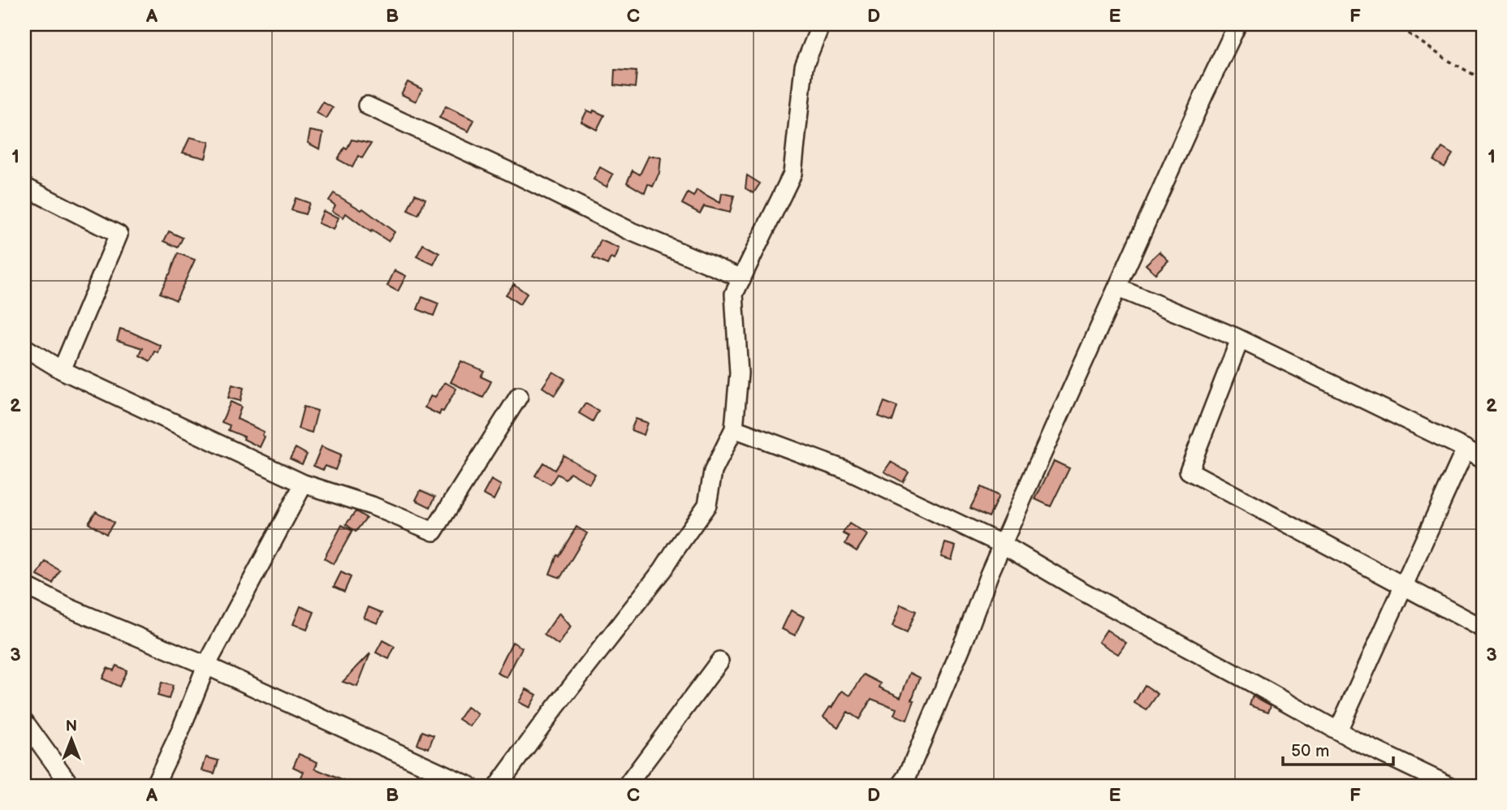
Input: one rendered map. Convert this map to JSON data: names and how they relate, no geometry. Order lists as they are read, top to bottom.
{
  "scale_bar": "50 m",
  "north": "top",
  "grid": {
    "columns": [
      "A",
      "B",
      "C",
      "D",
      "E",
      "F"
    ],
    "rows": ["1", "2", "3"]
  }
}
